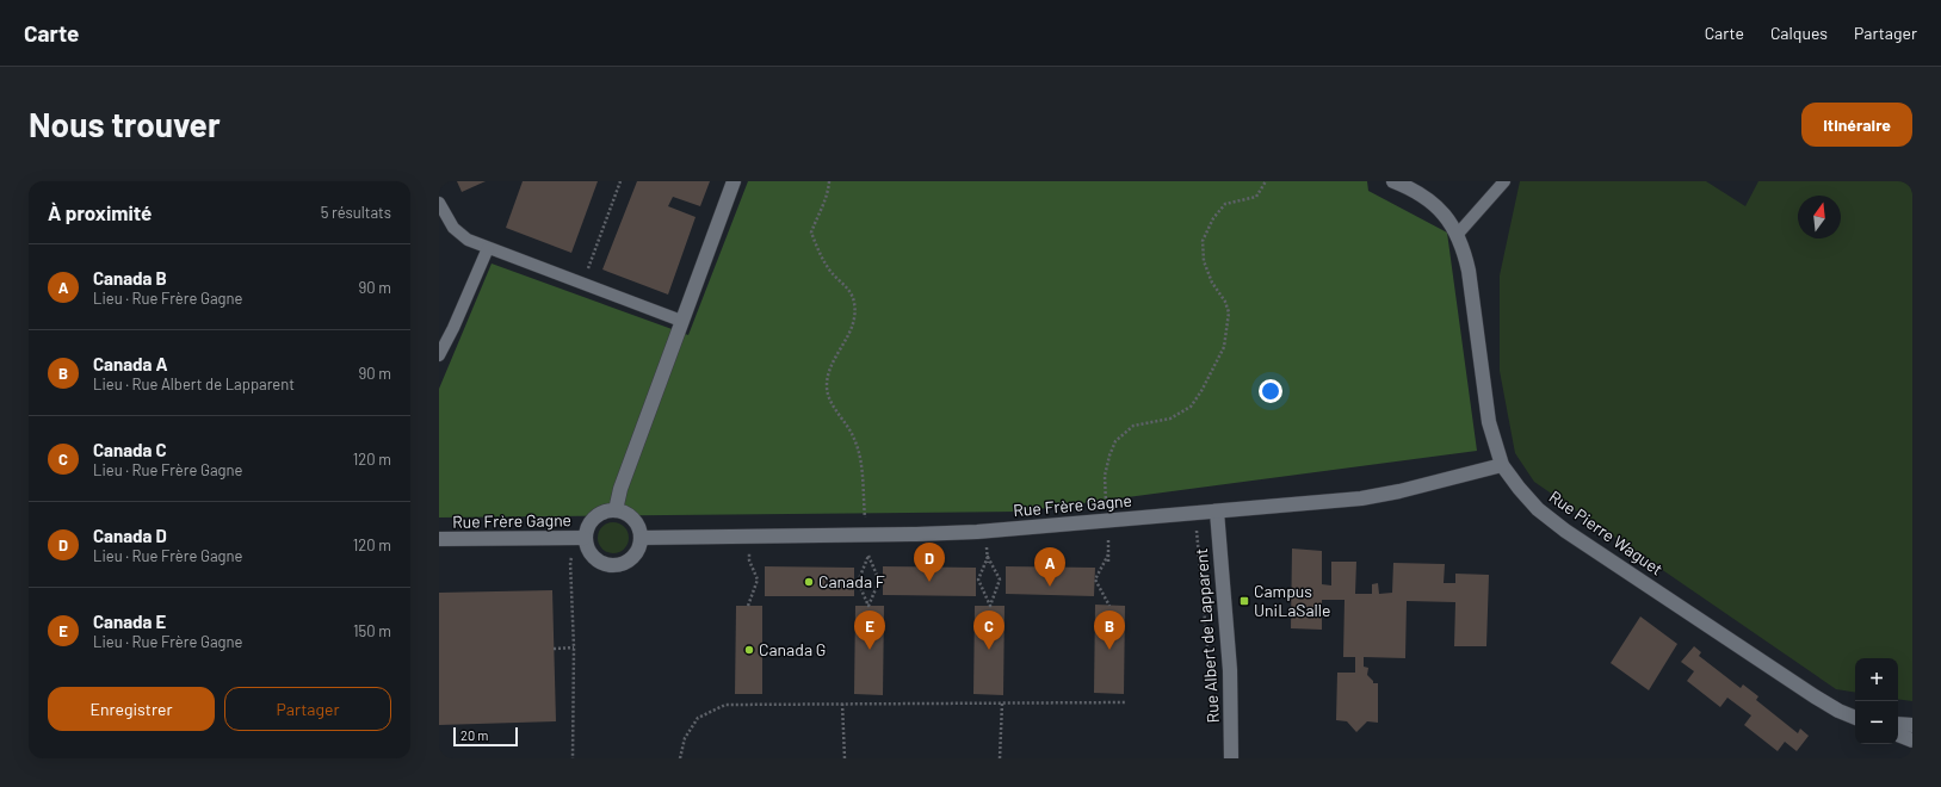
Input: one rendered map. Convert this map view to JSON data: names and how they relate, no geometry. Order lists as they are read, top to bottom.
{
  "streets": {
    "street": ["Rue Frère Gagne", "Rue Pierre Waguet", "Rue Albert de Lapparent"]
  },
  "crossings": [
    ["Rue Frère Gagne", "Rue Pierre Waguet"],
    ["Rue Frère Gagne", "Rue Albert de Lapparent"]
  ],
  "places": {
    "other": ["Canada F", "Canada G"],
    "transit": ["Campus UniLaSalle"]
  },
  "scale_bar": "20 m",
  "north": "top",
  "page": {
    "header": "Carte",
    "nav": ["Carte", "Calques", "Partager"],
    "buttons": [
      "Itinéraire",
      ["Enregistrer", "Partager"]
    ],
    "title": "Nous trouver",
    "heading": ["À proximité", "5 résultats"],
    "list": [
      {
        "mark": "A",
        "name": "Canada B",
        "note": "Lieu · Rue Frère Gagne",
        "value": "90 m"
      },
      {
        "mark": "B",
        "name": "Canada A",
        "note": "Lieu · Rue Albert de Lapparent",
        "value": "90 m"
      },
      {
        "mark": "C",
        "name": "Canada C",
        "note": "Lieu · Rue Frère Gagne",
        "value": "120 m"
      },
      {
        "mark": "D",
        "name": "Canada D",
        "note": "Lieu · Rue Frère Gagne",
        "value": "120 m"
      },
      {
        "mark": "E",
        "name": "Canada E",
        "note": "Lieu · Rue Frère Gagne",
        "value": "150 m"
      }
    ],
    "pins": [
      "D",
      "A",
      "B",
      "C",
      "E"
    ],
    "map_buttons": ["+", "−"],
    "scale": "20 m"
  }
}
